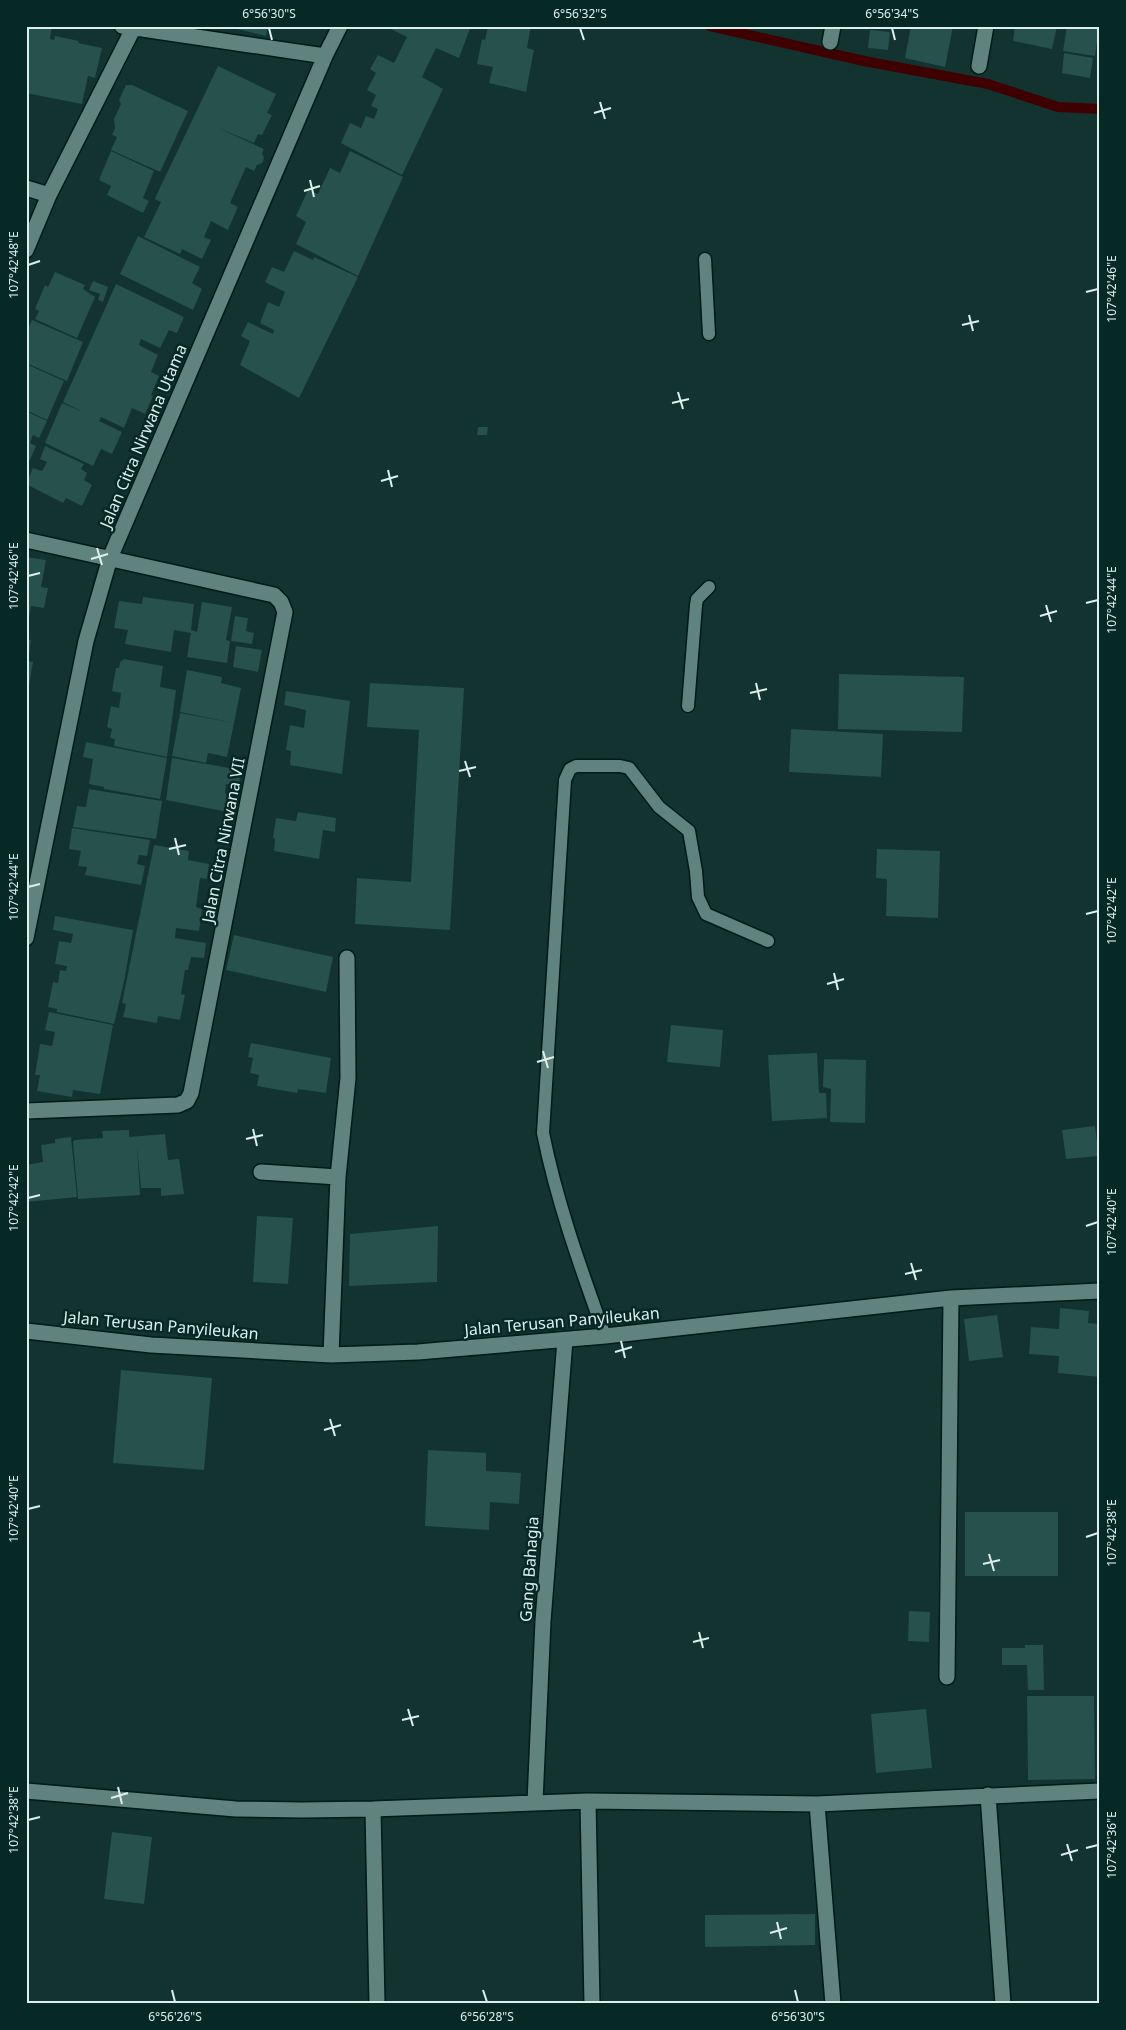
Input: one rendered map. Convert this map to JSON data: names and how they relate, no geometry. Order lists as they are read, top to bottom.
{
  "streets": {
    "street": [
      "Jalan Citra Nirwana Utama",
      "Jalan Citra Nirwana VII",
      "Jalan Terusan Panyileukan",
      "Gang Bahagia"
    ]
  },
  "crossings": [
    ["Jalan Citra Nirwana Utama", "Jalan Citra Nirwana VII"],
    ["Jalan Terusan Panyileukan", "Gang Bahagia"]
  ],
  "coordinates": [
    "6°56'30\"S",
    "6°56'32\"S",
    "6°56'34\"S",
    "107°42'48\"E",
    "107°42'46\"E",
    "107°42'44\"E",
    "107°42'42\"E",
    "107°42'40\"E",
    "107°42'38\"E",
    "107°42'36\"E",
    "6°56'26\"S",
    "6°56'28\"S"
  ]
}
